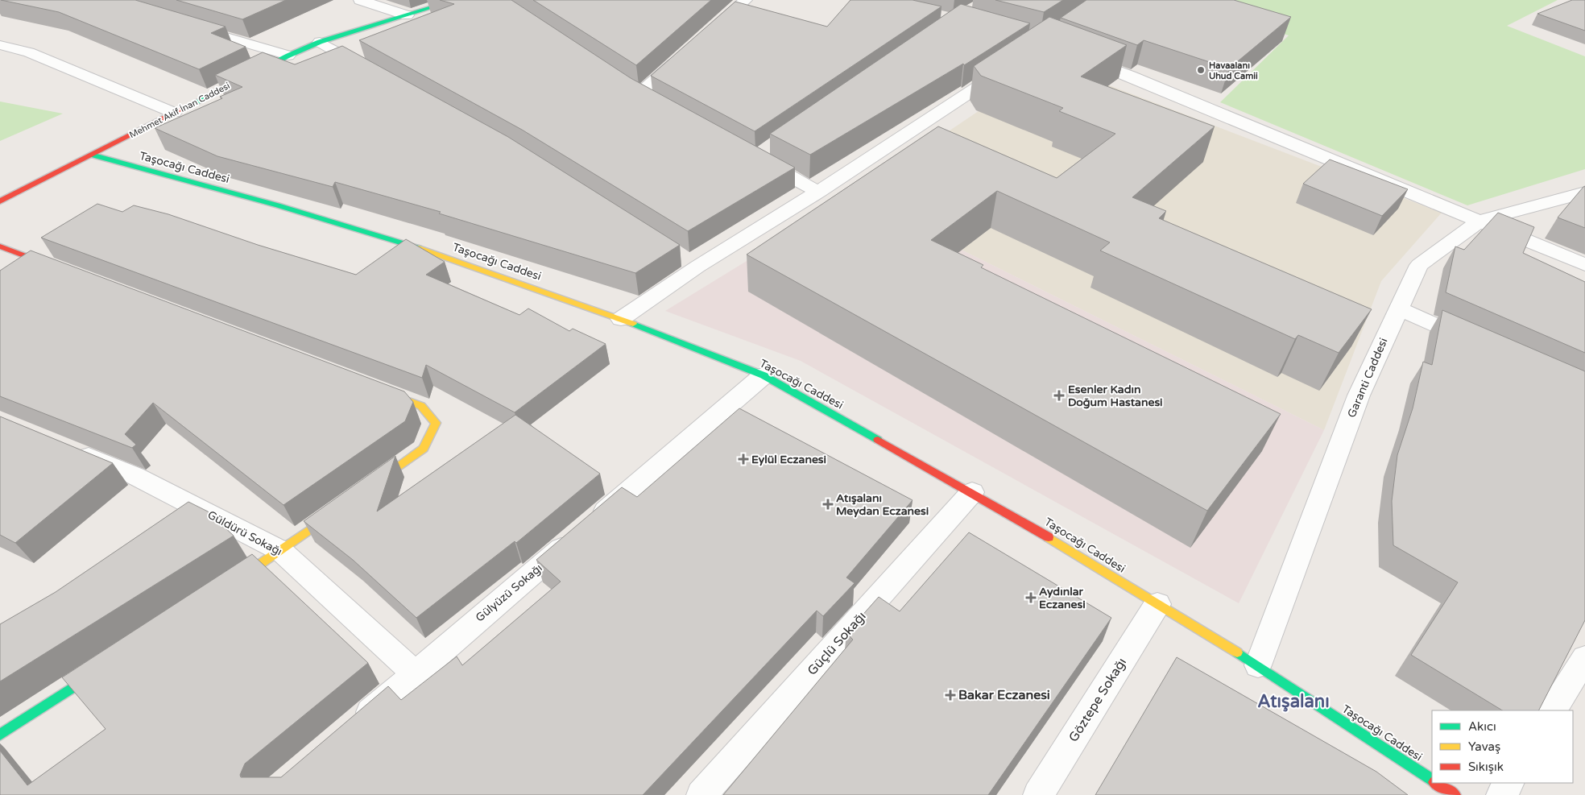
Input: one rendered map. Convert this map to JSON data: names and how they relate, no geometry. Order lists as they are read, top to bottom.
{
  "streets": {
    "main road": ["Mehmet Akif İnan Caddesi", "Taşocağı Caddesi"],
    "street": [
      "Garanti Caddesi",
      "Güldürü Sokağı",
      "Gülyüzü Sokağı",
      "Güçlü Sokağı",
      "Göztepe Sokağı"
    ]
  },
  "crossings": [
    ["Mehmet Akif İnan Caddesi", "Taşocağı Caddesi"],
    ["Taşocağı Caddesi", "Garanti Caddesi"],
    ["Taşocağı Caddesi", "Gülyüzü Sokağı"],
    ["Taşocağı Caddesi", "Güçlü Sokağı"],
    ["Taşocağı Caddesi", "Göztepe Sokağı"],
    ["Güldürü Sokağı", "Gülyüzü Sokağı"]
  ],
  "districts": ["Atışalanı"],
  "places": {
    "other": ["Havaalanı Uhud Camii"],
    "health": [
      "Esenler Kadın Doğum Hastanesi",
      "Eylül Eczanesi",
      "Atışalanı Meydan Eczanesi",
      "Aydınlar Eczanesi",
      "Bakar Eczanesi"
    ]
  },
  "legend": ["Akıcı", "Yavaş", "Sıkışık"]
}
